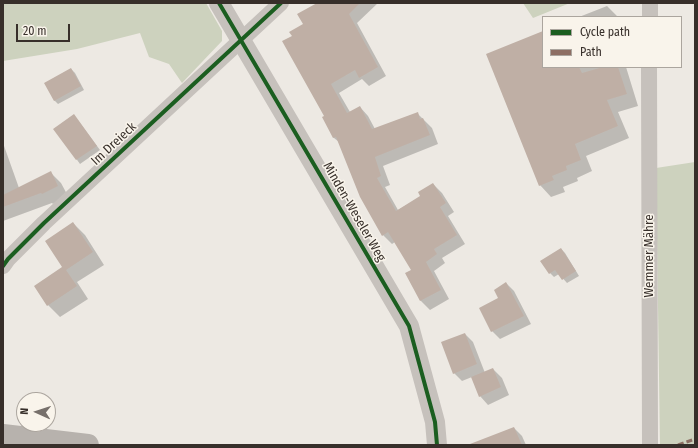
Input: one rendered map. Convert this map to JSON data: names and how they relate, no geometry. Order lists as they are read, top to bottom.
{
  "streets": {
    "street": ["Im Dreieck", "Minden-Weseler Weg", "Wemmer Mähre"]
  },
  "crossings": [
    ["Im Dreieck", "Minden-Weseler Weg"]
  ],
  "legend": ["Cycle path", "Path"],
  "scale_bar": "20 m",
  "north": "left"
}
